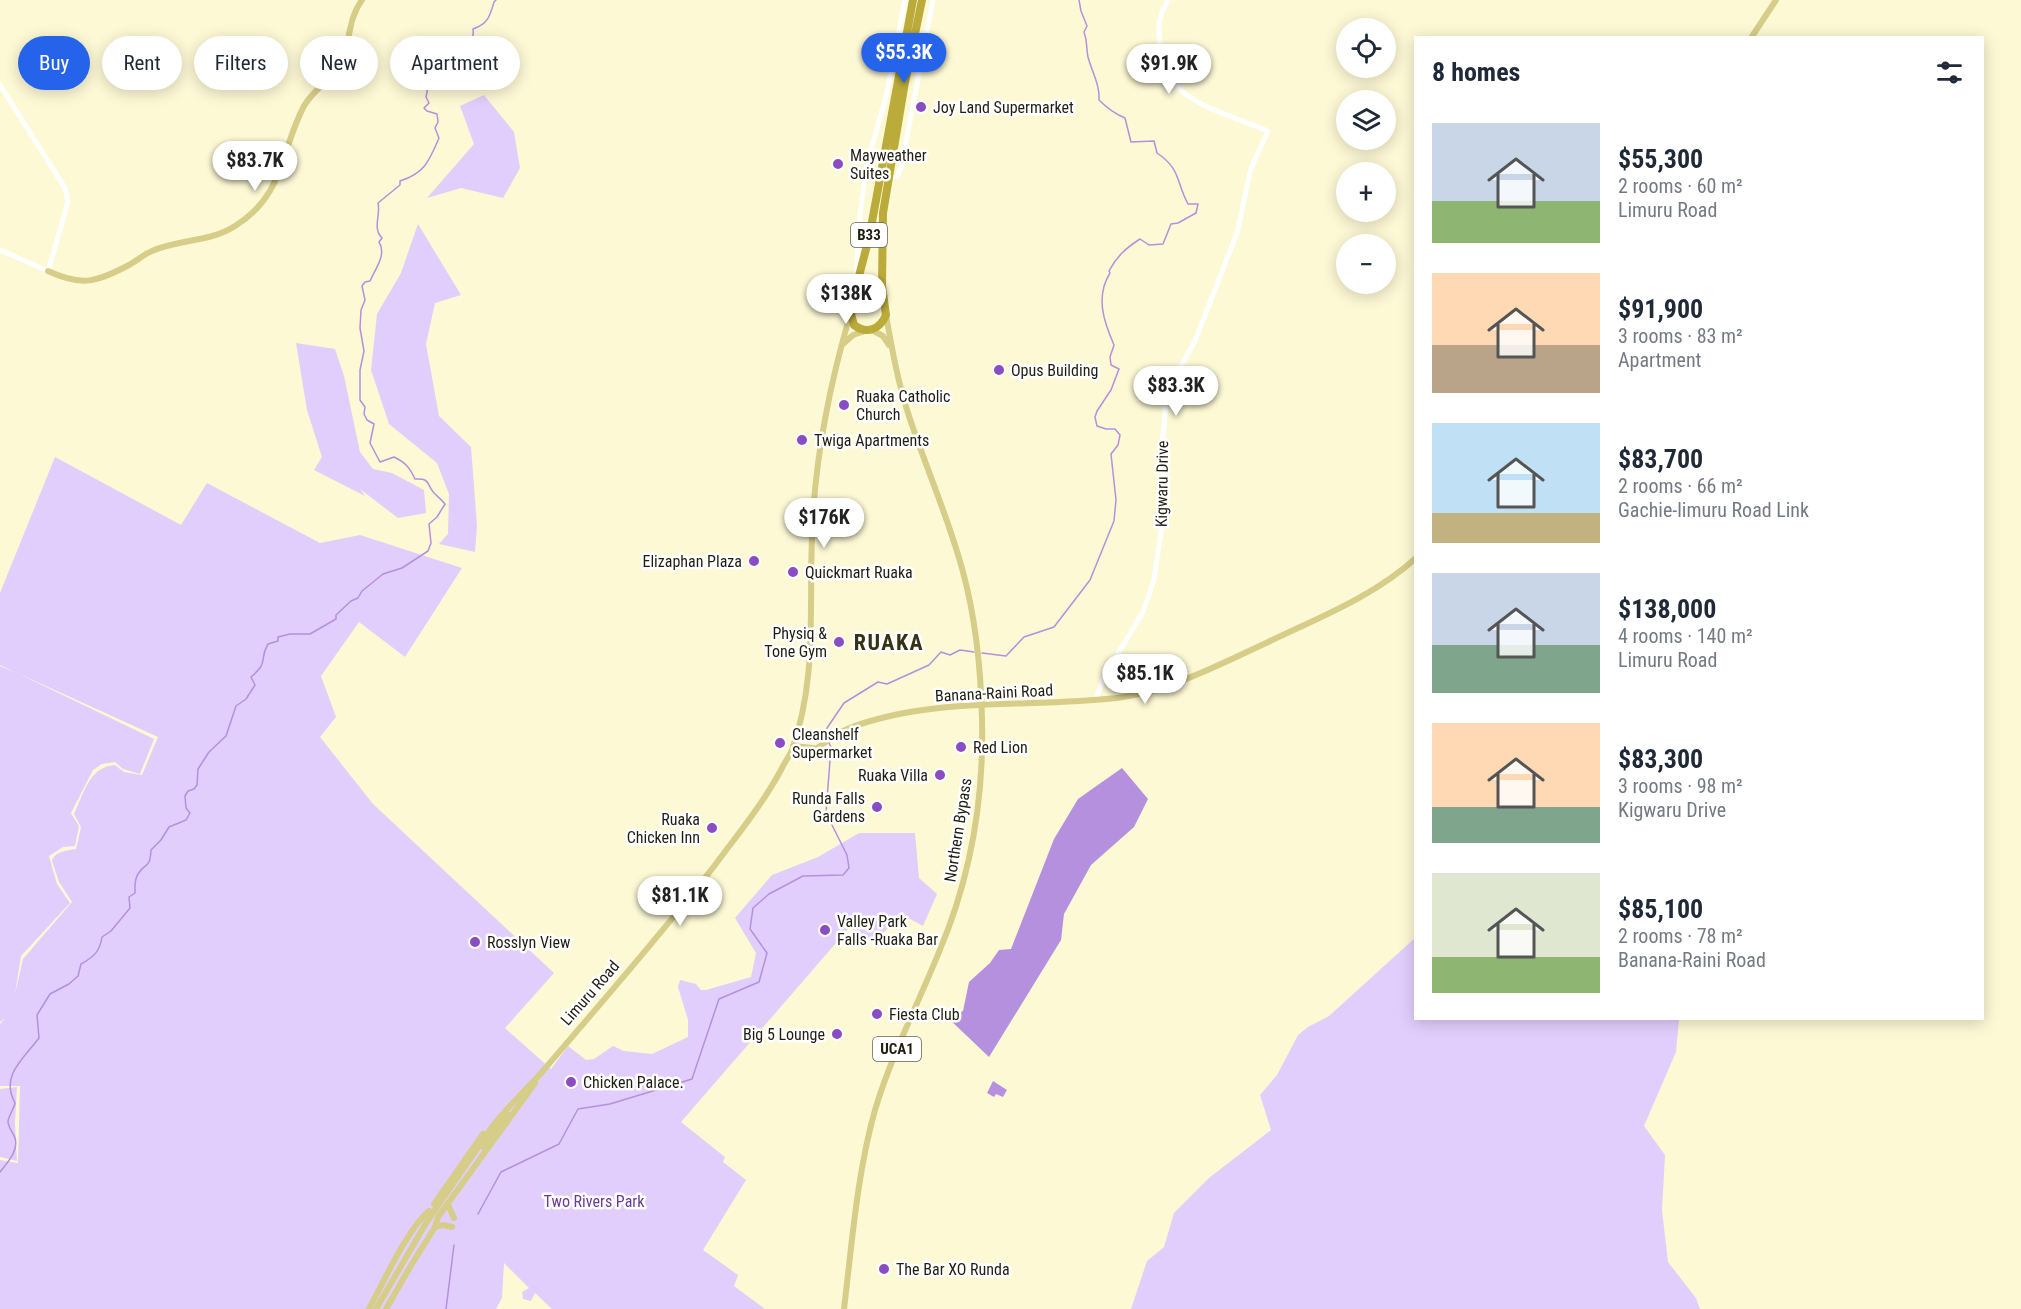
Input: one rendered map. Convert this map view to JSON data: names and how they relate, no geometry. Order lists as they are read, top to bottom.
{
  "streets": {
    "highway": ["B33", "Northern Bypass"],
    "main road": ["Banana-Raini Road", "Limuru Road", "UCA1"],
    "street": ["Kigwaru Drive"]
  },
  "crossings": [
    ["B33", "Northern Bypass"],
    ["B33", "Limuru Road"],
    ["Kigwaru Drive", "Banana-Raini Road"],
    ["Northern Bypass", "Limuru Road"]
  ],
  "districts": ["RUAKA"],
  "parks": ["Two Rivers Park"],
  "places": [
    "Joy Land Supermarket",
    "Mayweather Suites",
    "Opus Building",
    "Ruaka Catholic Church",
    "Twiga Apartments",
    "Elizaphan Plaza",
    "Quickmart Ruaka",
    "Physiq & Tone Gym",
    "Cleanshelf Supermarket",
    "Red Lion",
    "Ruaka Villa",
    "Runda Falls Gardens",
    "Ruaka Chicken Inn",
    "Valley Park Falls -Ruaka Bar",
    "Rosslyn View",
    "Fiesta Club",
    "Big 5 Lounge",
    "Chicken Palace.",
    "The Bar XO Runda"
  ],
  "page": {
    "map_buttons": ["+", "−"],
    "price": [
      "$55.3K",
      "$91.9K",
      "$83.7K",
      "$138K",
      "$83.3K",
      "$176K",
      "$85.1K",
      "$81.1K"
    ],
    "chip": [
      "Buy",
      "Rent",
      "Filters",
      "New",
      "Apartment"
    ],
    "heading": "8 homes",
    "list": [
      {
        "name": "$55,300",
        "note": "2 rooms · 60 m² · Limuru Road"
      },
      {
        "name": "$91,900",
        "note": "3 rooms · 83 m² · Apartment"
      },
      {
        "name": "$83,700",
        "note": "2 rooms · 66 m² · Gachie-limuru Road Link"
      },
      {
        "name": "$138,000",
        "note": "4 rooms · 140 m² · Limuru Road"
      },
      {
        "name": "$83,300",
        "note": "3 rooms · 98 m² · Kigwaru Drive"
      },
      {
        "name": "$85,100",
        "note": "2 rooms · 78 m² · Banana-Raini Road"
      }
    ]
  }
}
